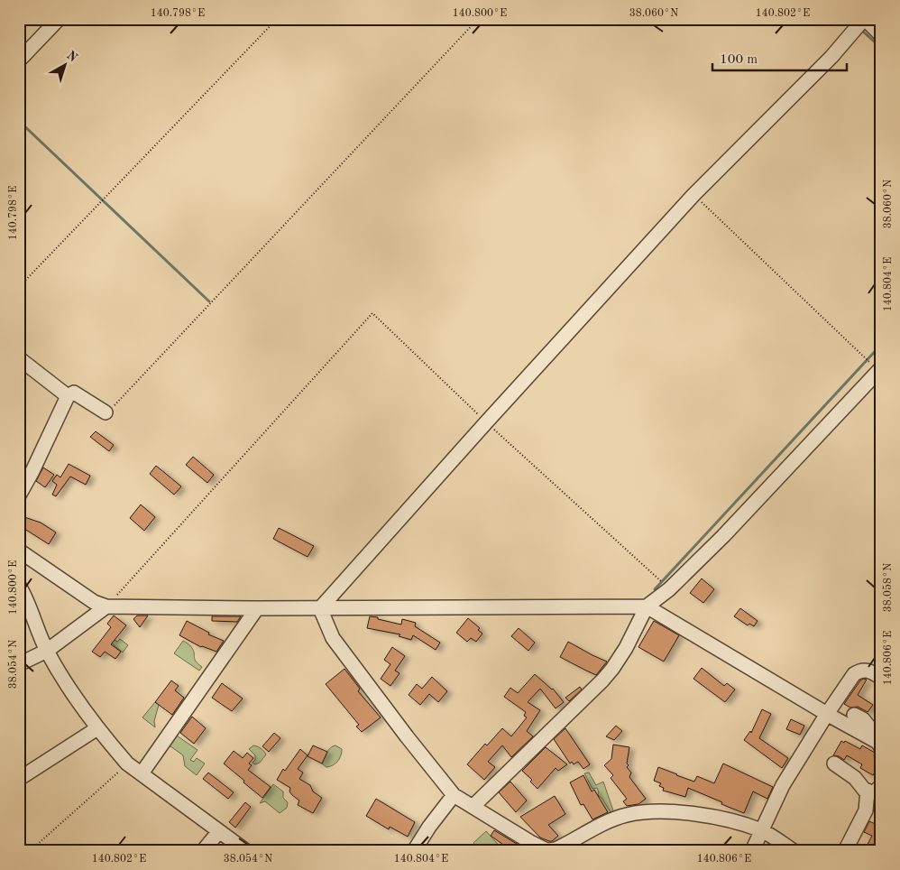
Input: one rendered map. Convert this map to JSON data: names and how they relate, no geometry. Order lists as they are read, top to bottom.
{
  "scale_bar": "100 m",
  "north": "top right",
  "coordinates": [
    "140.798°E",
    "140.800°E",
    "38.060°N",
    "140.802°E",
    "140.804°E",
    "38.058°N",
    "140.806°E",
    "38.054°N"
  ]
}
